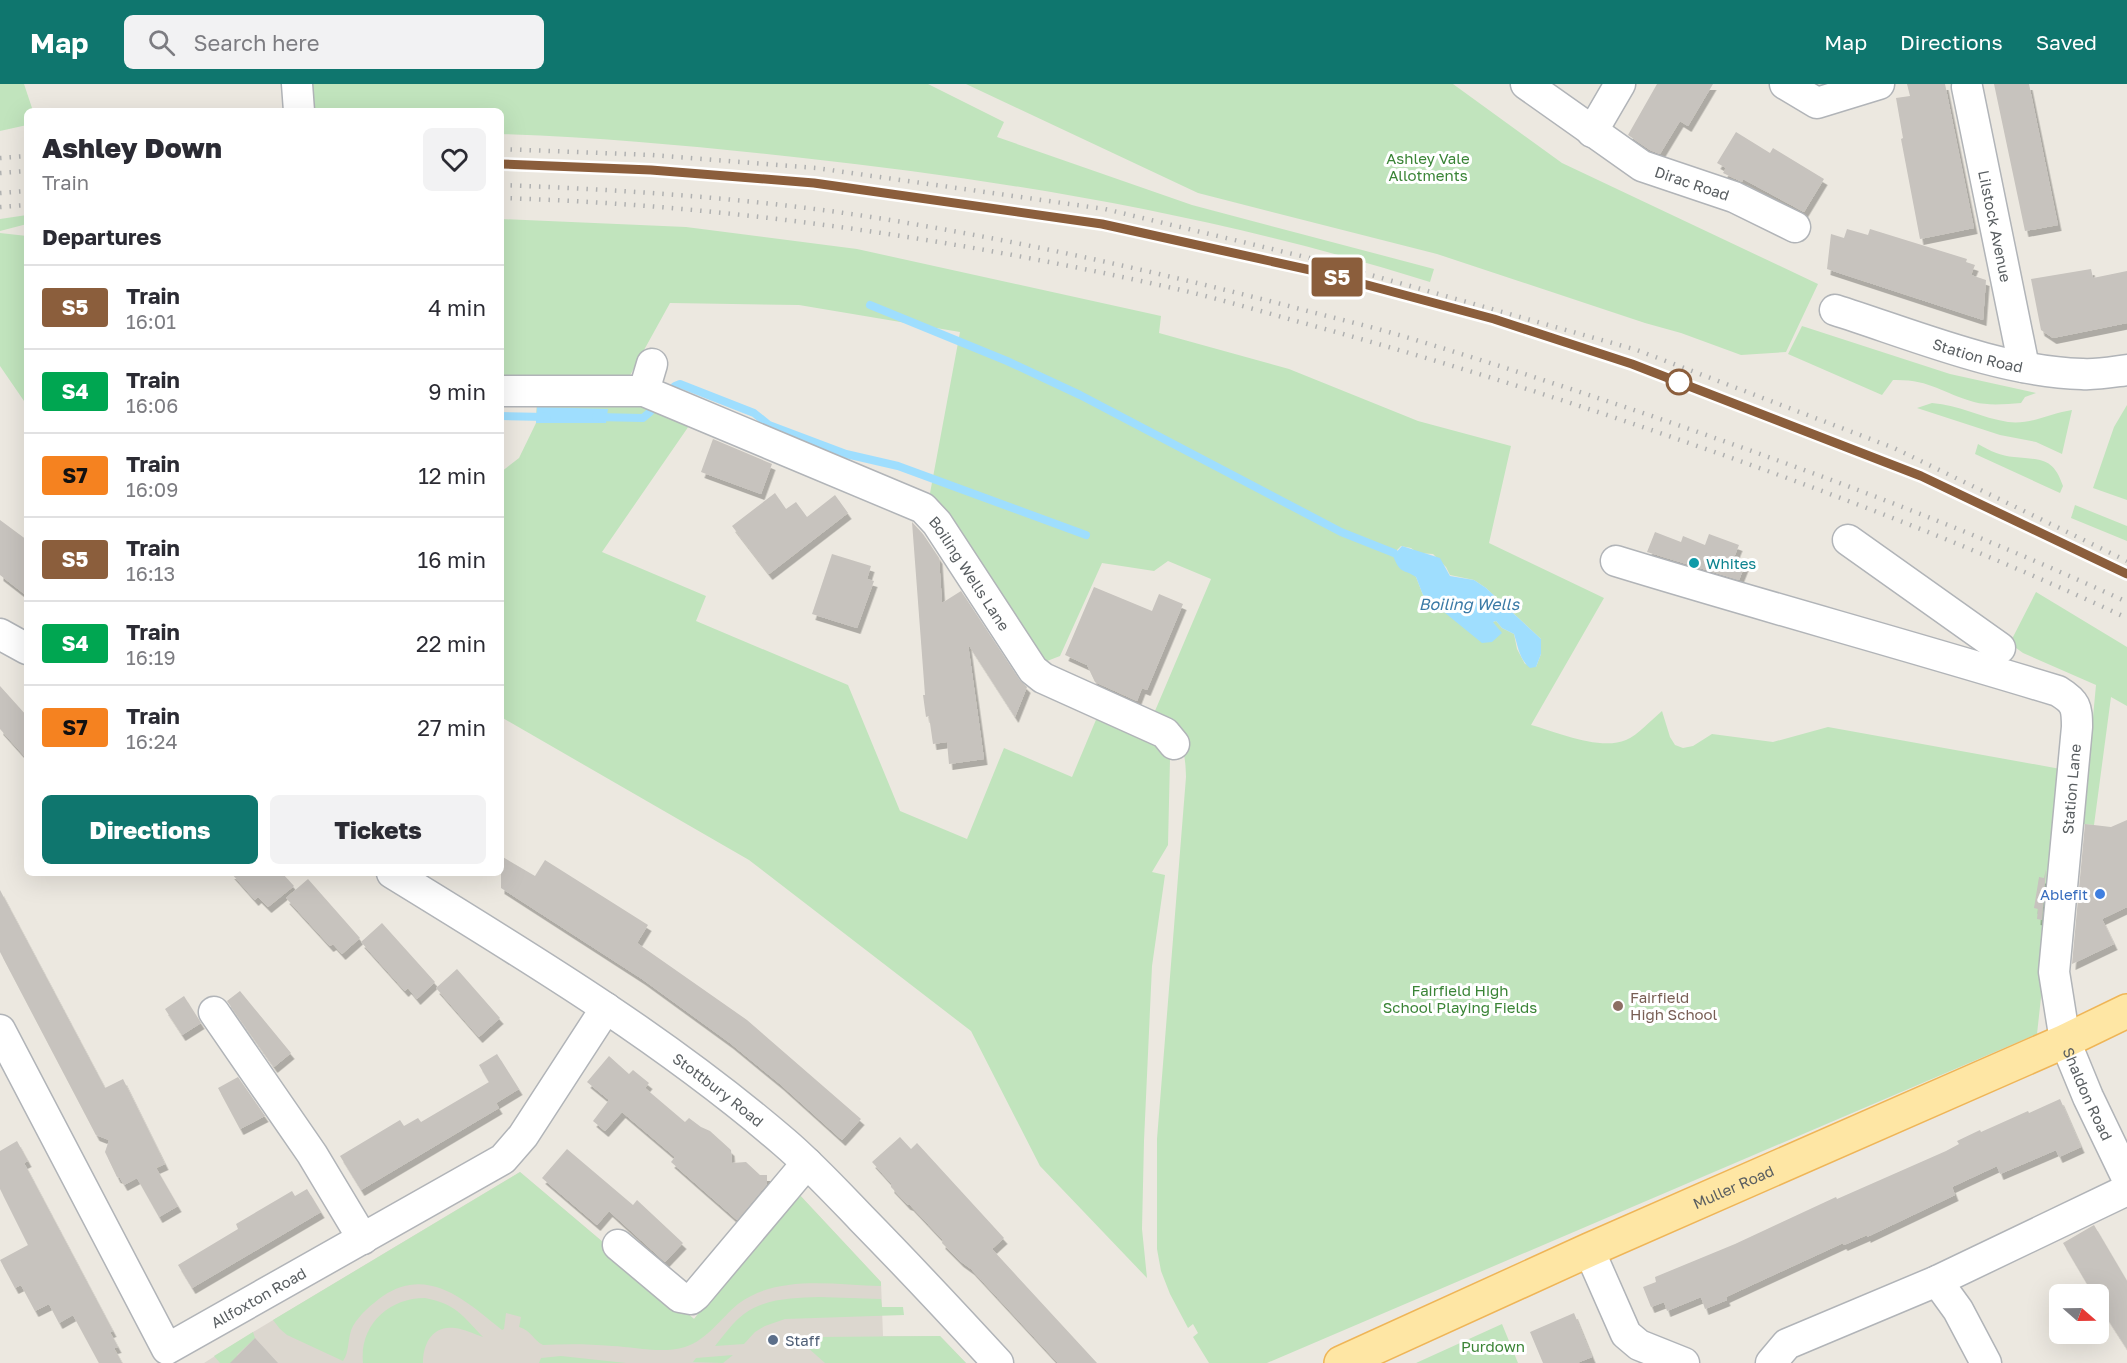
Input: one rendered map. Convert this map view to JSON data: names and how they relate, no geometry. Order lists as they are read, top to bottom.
{
  "streets": {
    "main road": ["Muller Road"],
    "street": [
      "Dirac Road",
      "Lilstock Avenue",
      "Station Road",
      "Boiling Wells Lane",
      "Station Lane",
      "Stottbury Road",
      "Shaldon Road",
      "Allfoxton Road"
    ]
  },
  "crossings": [
    ["Lilstock Avenue", "Station Road"],
    ["Station Lane", "Shaldon Road"],
    ["Station Lane", "Muller Road"],
    ["Stottbury Road", "Allfoxton Road"],
    ["Shaldon Road", "Muller Road"]
  ],
  "water": ["Boiling Wells"],
  "parks": ["Ashley Vale Allotments", "Fairfield High School Playing Fields", "Purdown"],
  "places": [
    "Whites",
    "Ablefit",
    "Fairfield High School",
    "Staff"
  ],
  "north": "right",
  "page": {
    "header": "Map",
    "search": "Search here",
    "nav": ["Map", "Directions", "Saved"],
    "on_map": "S5",
    "heading": [
      ["Ashley Down", "Train"],
      "Departures"
    ],
    "list": [
      {
        "mark": "S5",
        "name": "Train",
        "note": "16:01",
        "value": "4 min"
      },
      {
        "mark": "S4",
        "name": "Train",
        "note": "16:06",
        "value": "9 min"
      },
      {
        "mark": "S7",
        "name": "Train",
        "note": "16:09",
        "value": "12 min"
      },
      {
        "mark": "S5",
        "name": "Train",
        "note": "16:13",
        "value": "16 min"
      },
      {
        "mark": "S4",
        "name": "Train",
        "note": "16:19",
        "value": "22 min"
      },
      {
        "mark": "S7",
        "name": "Train",
        "note": "16:24",
        "value": "27 min"
      }
    ],
    "buttons": ["Directions", "Tickets"]
  }
}
